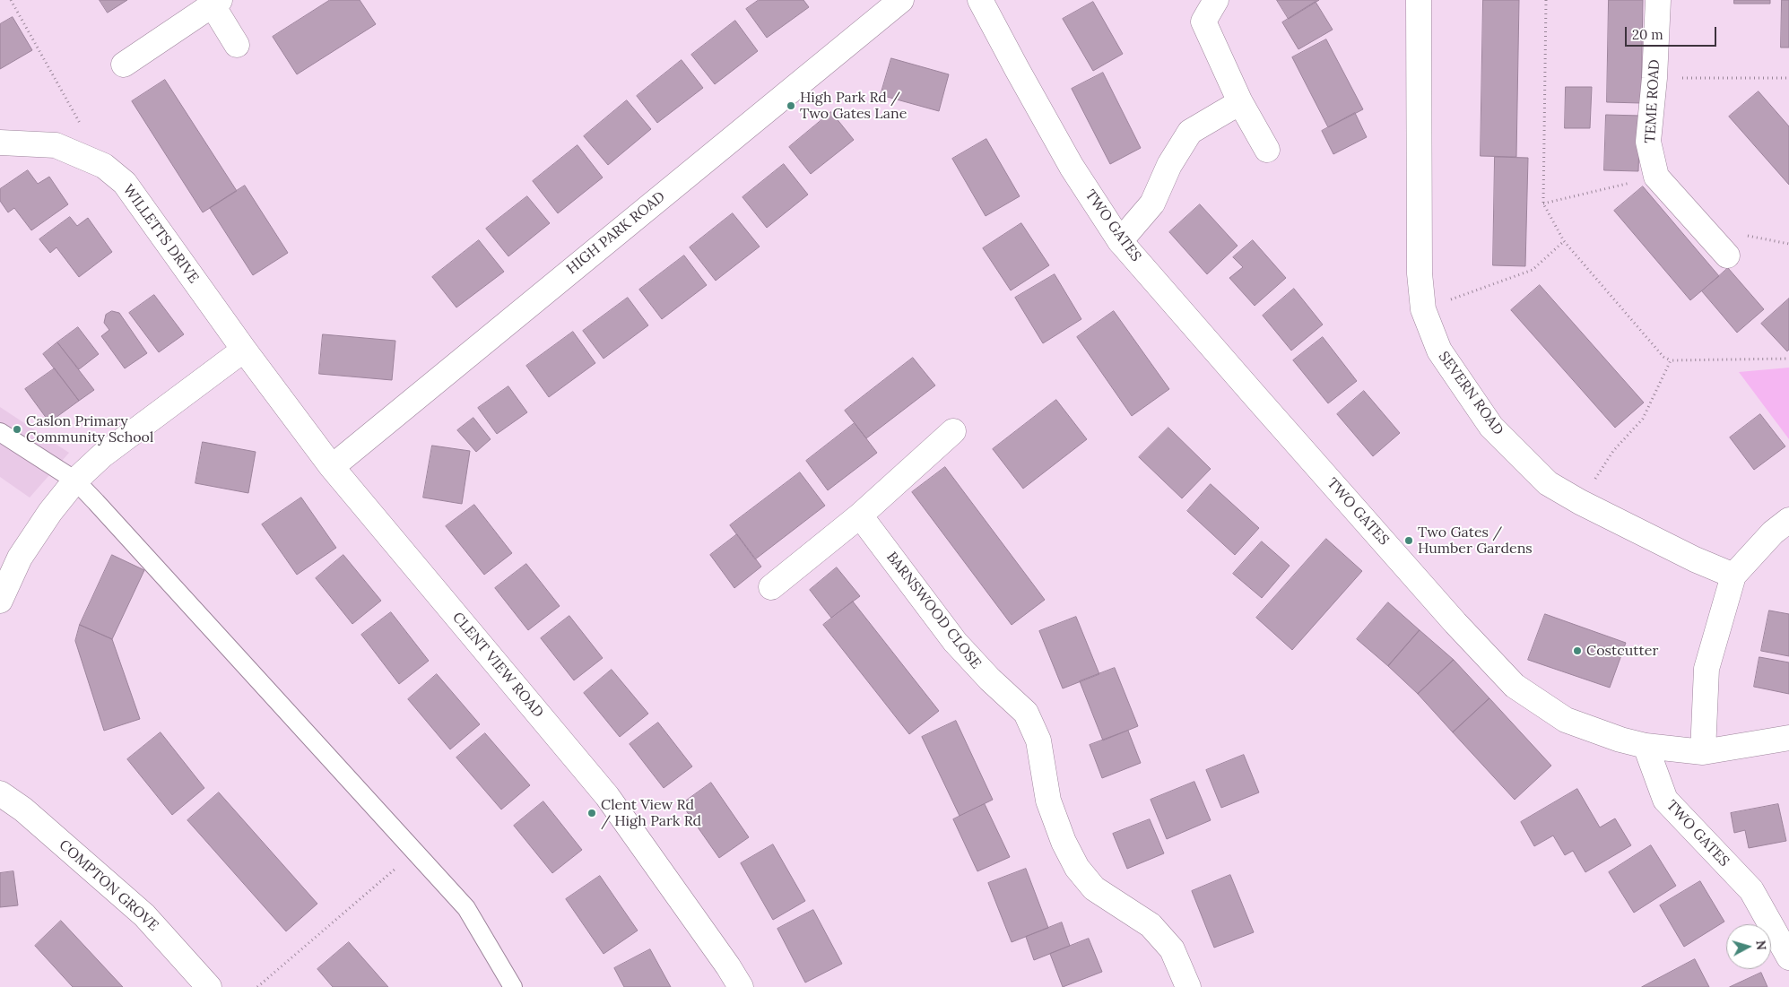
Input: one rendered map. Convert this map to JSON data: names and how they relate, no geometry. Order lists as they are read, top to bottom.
{
  "streets": {
    "street": [
      "TEME ROAD",
      "TWO GATES",
      "HIGH PARK ROAD",
      "WILLETTS DRIVE",
      "SEVERN ROAD",
      "BARNSWOOD CLOSE",
      "CLENT VIEW ROAD",
      "COMPTON GROVE"
    ]
  },
  "crossings": [
    ["HIGH PARK ROAD", "CLENT VIEW ROAD"],
    ["WILLETTS DRIVE", "CLENT VIEW ROAD"]
  ],
  "places": [
    "High Park Rd / Two Gates Lane",
    "Caslon Primary Community School",
    "Two Gates / Humber Gardens",
    "Costcutter",
    "Clent View Rd / High Park Rd"
  ],
  "scale_bar": "20 m",
  "north": "right"
}
